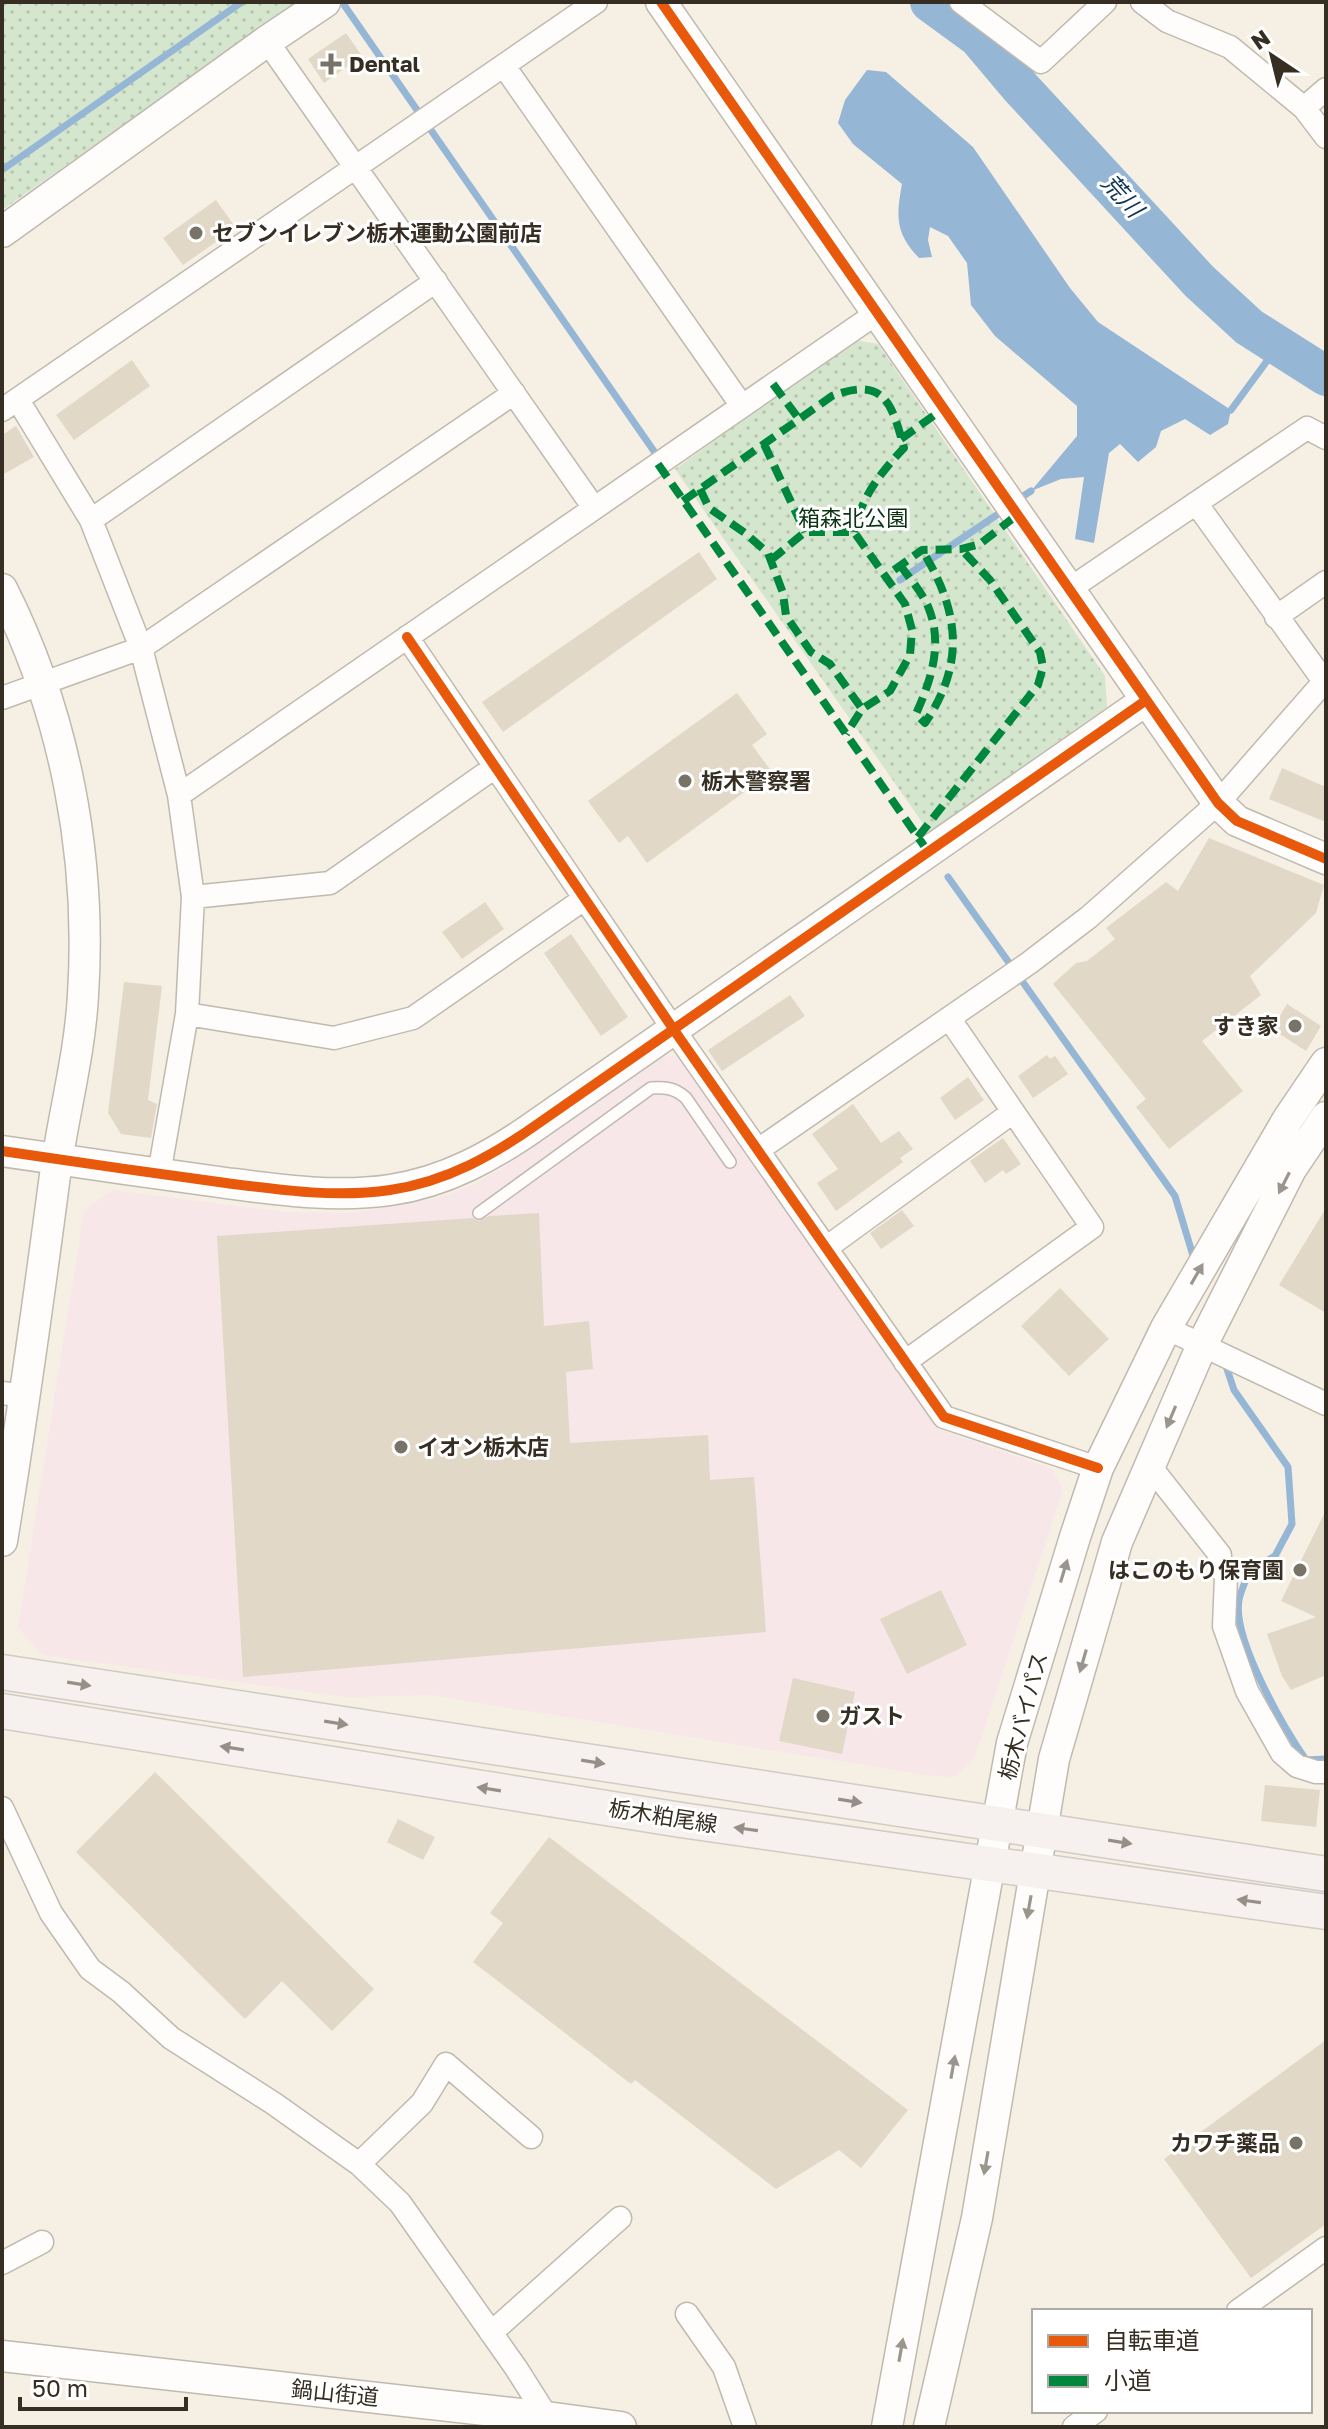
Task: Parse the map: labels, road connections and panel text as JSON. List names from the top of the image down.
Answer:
{
  "streets": {
    "main road": ["栃木粕尾線"],
    "street": ["栃木バイパス", "鍋山街道"]
  },
  "crossings": [
    ["栃木バイパス", "栃木粕尾線"]
  ],
  "water": ["荒川"],
  "parks": ["箱森北公園"],
  "places": {
    "health": ["Dental"],
    "other": [
      "セブンイレブン栃木運動公園前店",
      "栃木警察署",
      "すき家",
      "イオン栃木店",
      "はこのもり保育園",
      "ガスト",
      "カワチ薬品"
    ]
  },
  "legend": ["自転車道", "小道"],
  "scale_bar": "50 m",
  "north": "top left"
}
